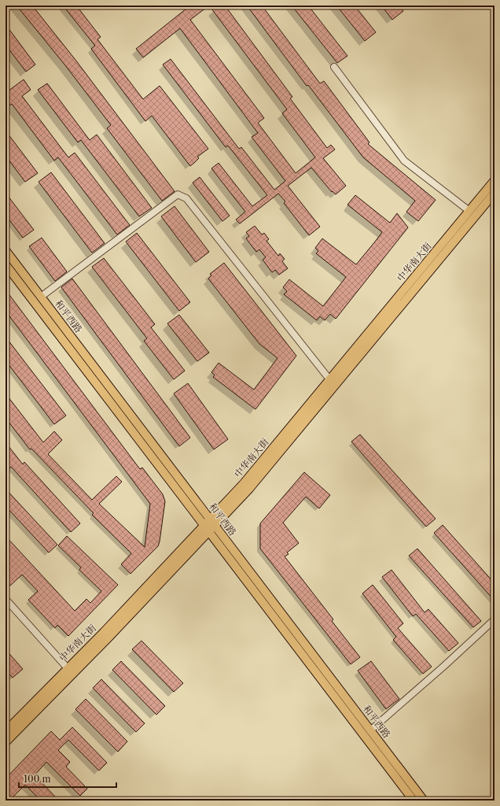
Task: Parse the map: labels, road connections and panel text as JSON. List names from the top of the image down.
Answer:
{
  "streets": {
    "main road": ["中华南大街", "和平西路"]
  },
  "crossings": [
    ["中华南大街", "和平西路"]
  ],
  "scale_bar": "100 m"
}
